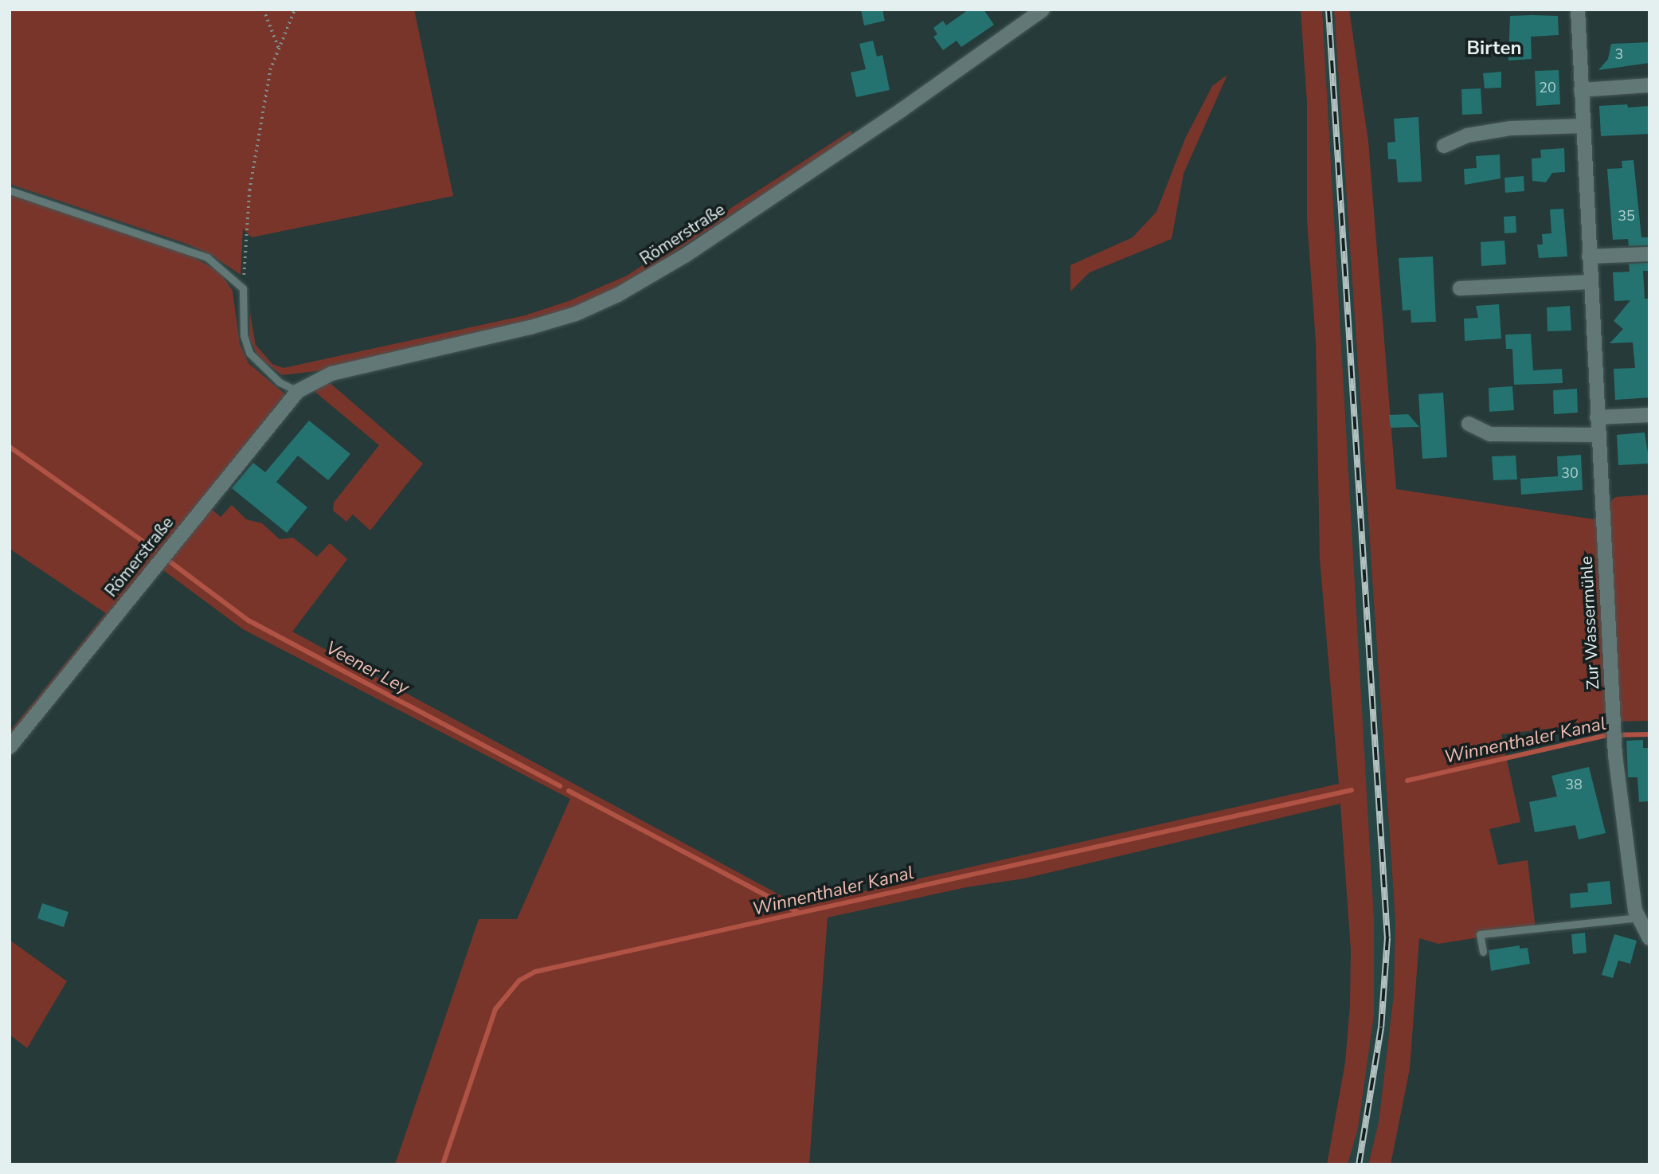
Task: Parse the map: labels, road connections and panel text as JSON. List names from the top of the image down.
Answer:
{
  "streets": {
    "street": ["Römerstraße", "Zur Wassermühle"]
  },
  "districts": ["Birten"],
  "water": ["Veener Ley", "Winnenthaler Kanal"],
  "house_numbers": [
    "3",
    "20",
    "35",
    "30",
    "38"
  ]
}
